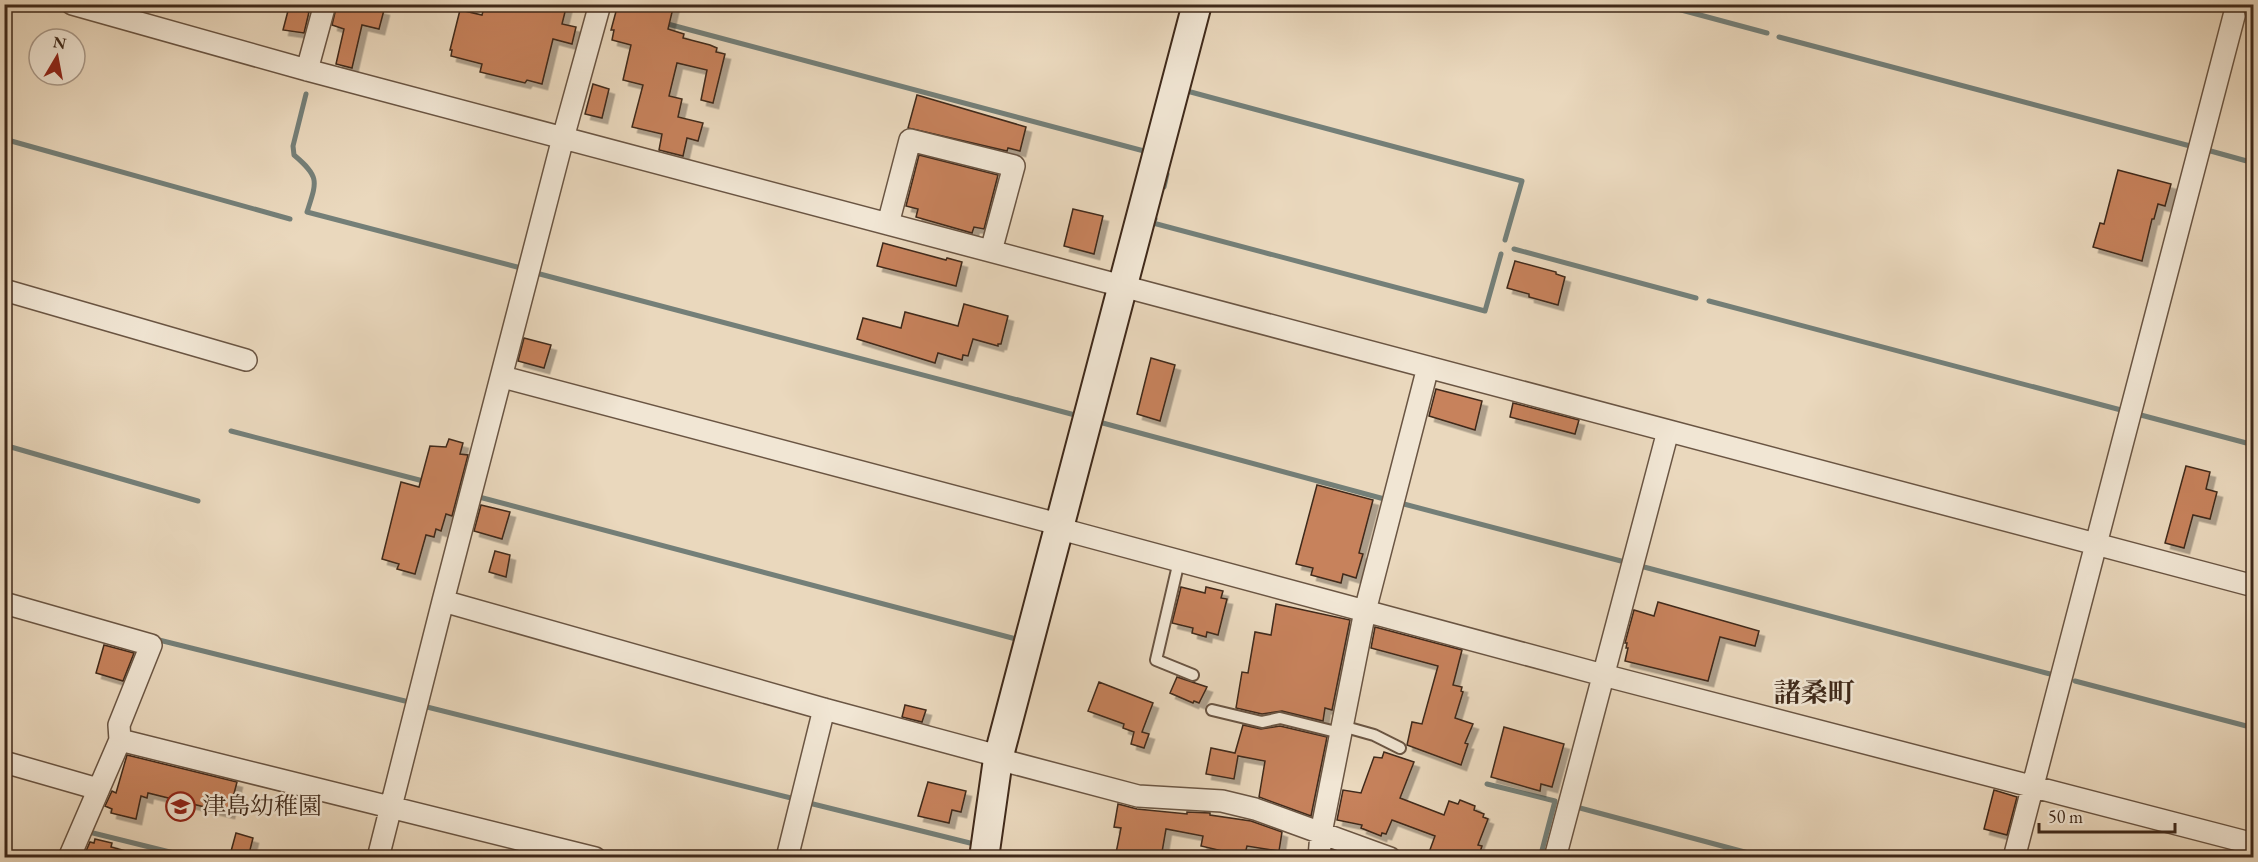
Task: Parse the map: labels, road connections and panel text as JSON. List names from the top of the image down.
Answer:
{
  "districts": ["諸桑町"],
  "places": {
    "school or university": ["津島幼稚園"]
  },
  "scale_bar": "50 m",
  "north": "top"
}
